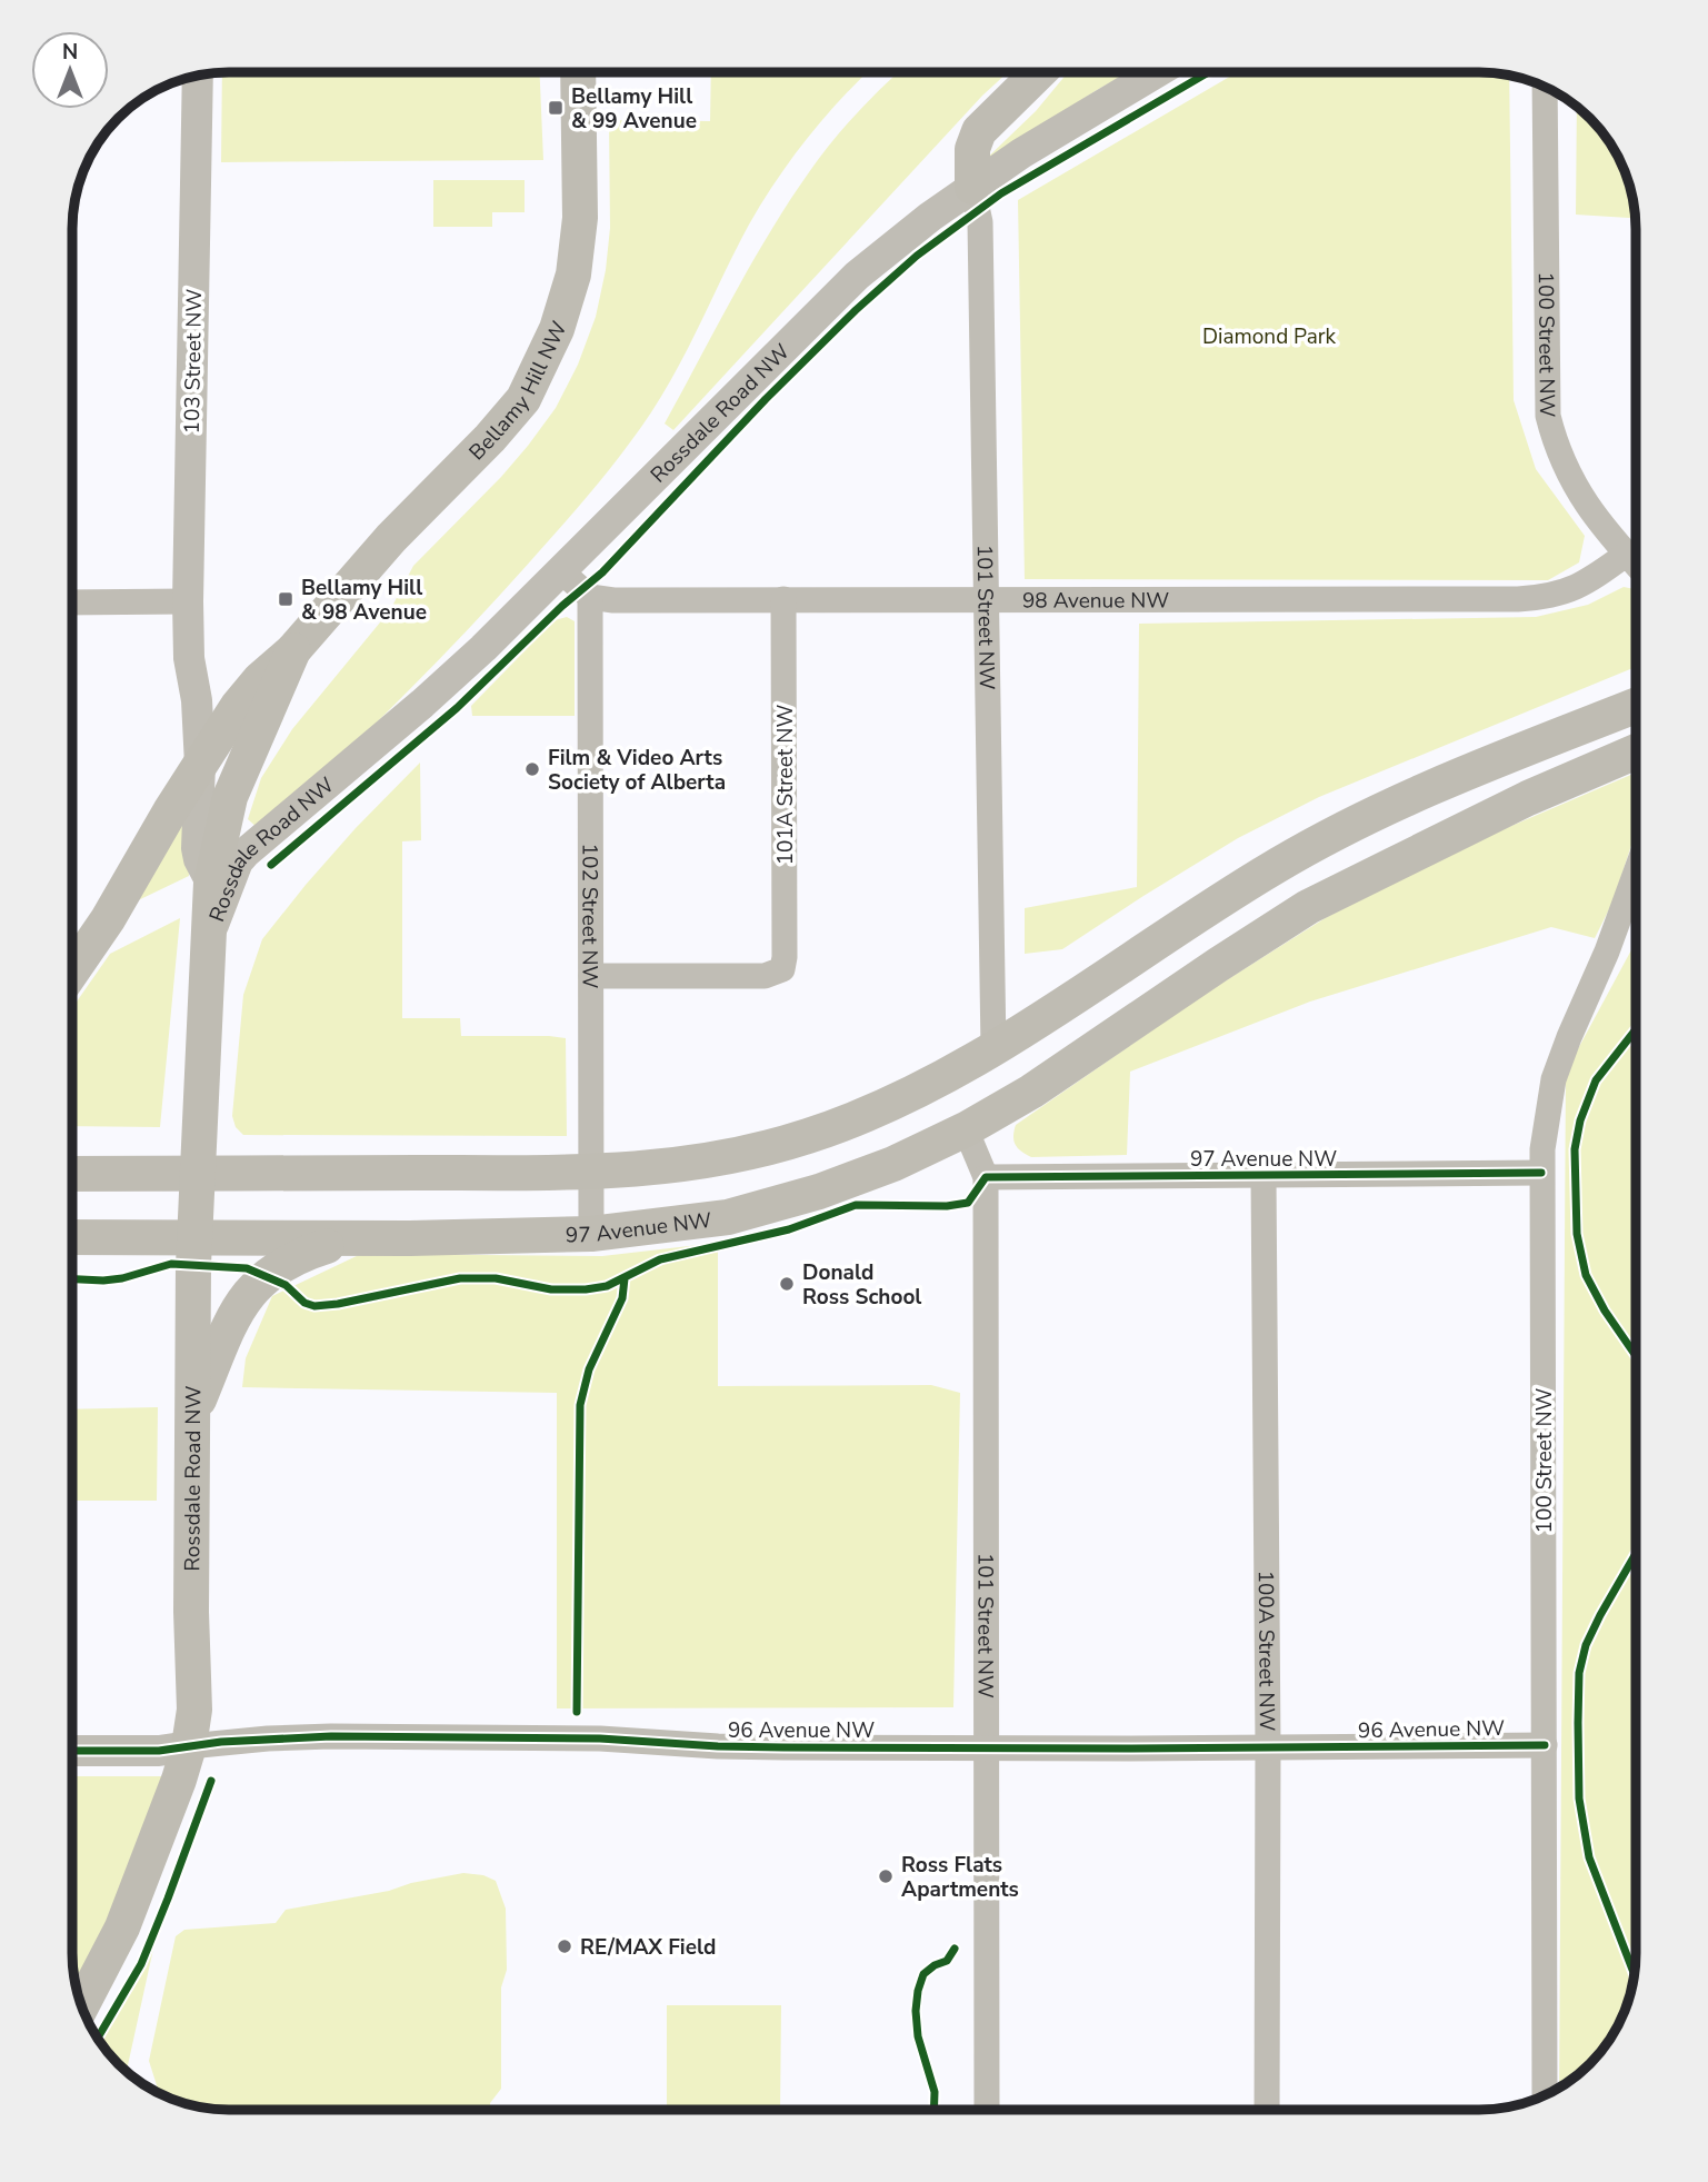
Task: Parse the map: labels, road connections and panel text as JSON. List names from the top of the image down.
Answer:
{
  "streets": {
    "main road": ["Bellamy Hill NW", "Rossdale Road NW", "97 Avenue NW"],
    "street": [
      "100 Street NW",
      "103 Street NW",
      "98 Avenue NW",
      "101 Street NW",
      "101A Street NW",
      "102 Street NW",
      "100A Street NW",
      "96 Avenue NW"
    ]
  },
  "crossings": [
    ["100 Street NW", "98 Avenue NW"],
    ["100 Street NW", "97 Avenue NW"],
    ["100 Street NW", "96 Avenue NW"],
    ["103 Street NW", "Bellamy Hill NW"],
    ["Bellamy Hill NW", "Rossdale Road NW"],
    ["Rossdale Road NW", "101 Street NW"],
    ["Rossdale Road NW", "97 Avenue NW"],
    ["Rossdale Road NW", "96 Avenue NW"],
    ["98 Avenue NW", "101 Street NW"],
    ["98 Avenue NW", "101A Street NW"],
    ["98 Avenue NW", "102 Street NW"],
    ["101 Street NW", "97 Avenue NW"],
    ["101 Street NW", "96 Avenue NW"],
    ["101A Street NW", "102 Street NW"],
    ["102 Street NW", "97 Avenue NW"],
    ["97 Avenue NW", "100A Street NW"],
    ["100A Street NW", "96 Avenue NW"]
  ],
  "parks": ["Diamond Park"],
  "places": {
    "transit": ["Bellamy Hill & 99 Avenue", "Bellamy Hill & 98 Avenue"],
    "other": [
      "Film & Video Arts Society of Alberta",
      "Donald Ross School",
      "Ross Flats Apartments",
      "RE/MAX Field"
    ]
  },
  "north": "top"
}
